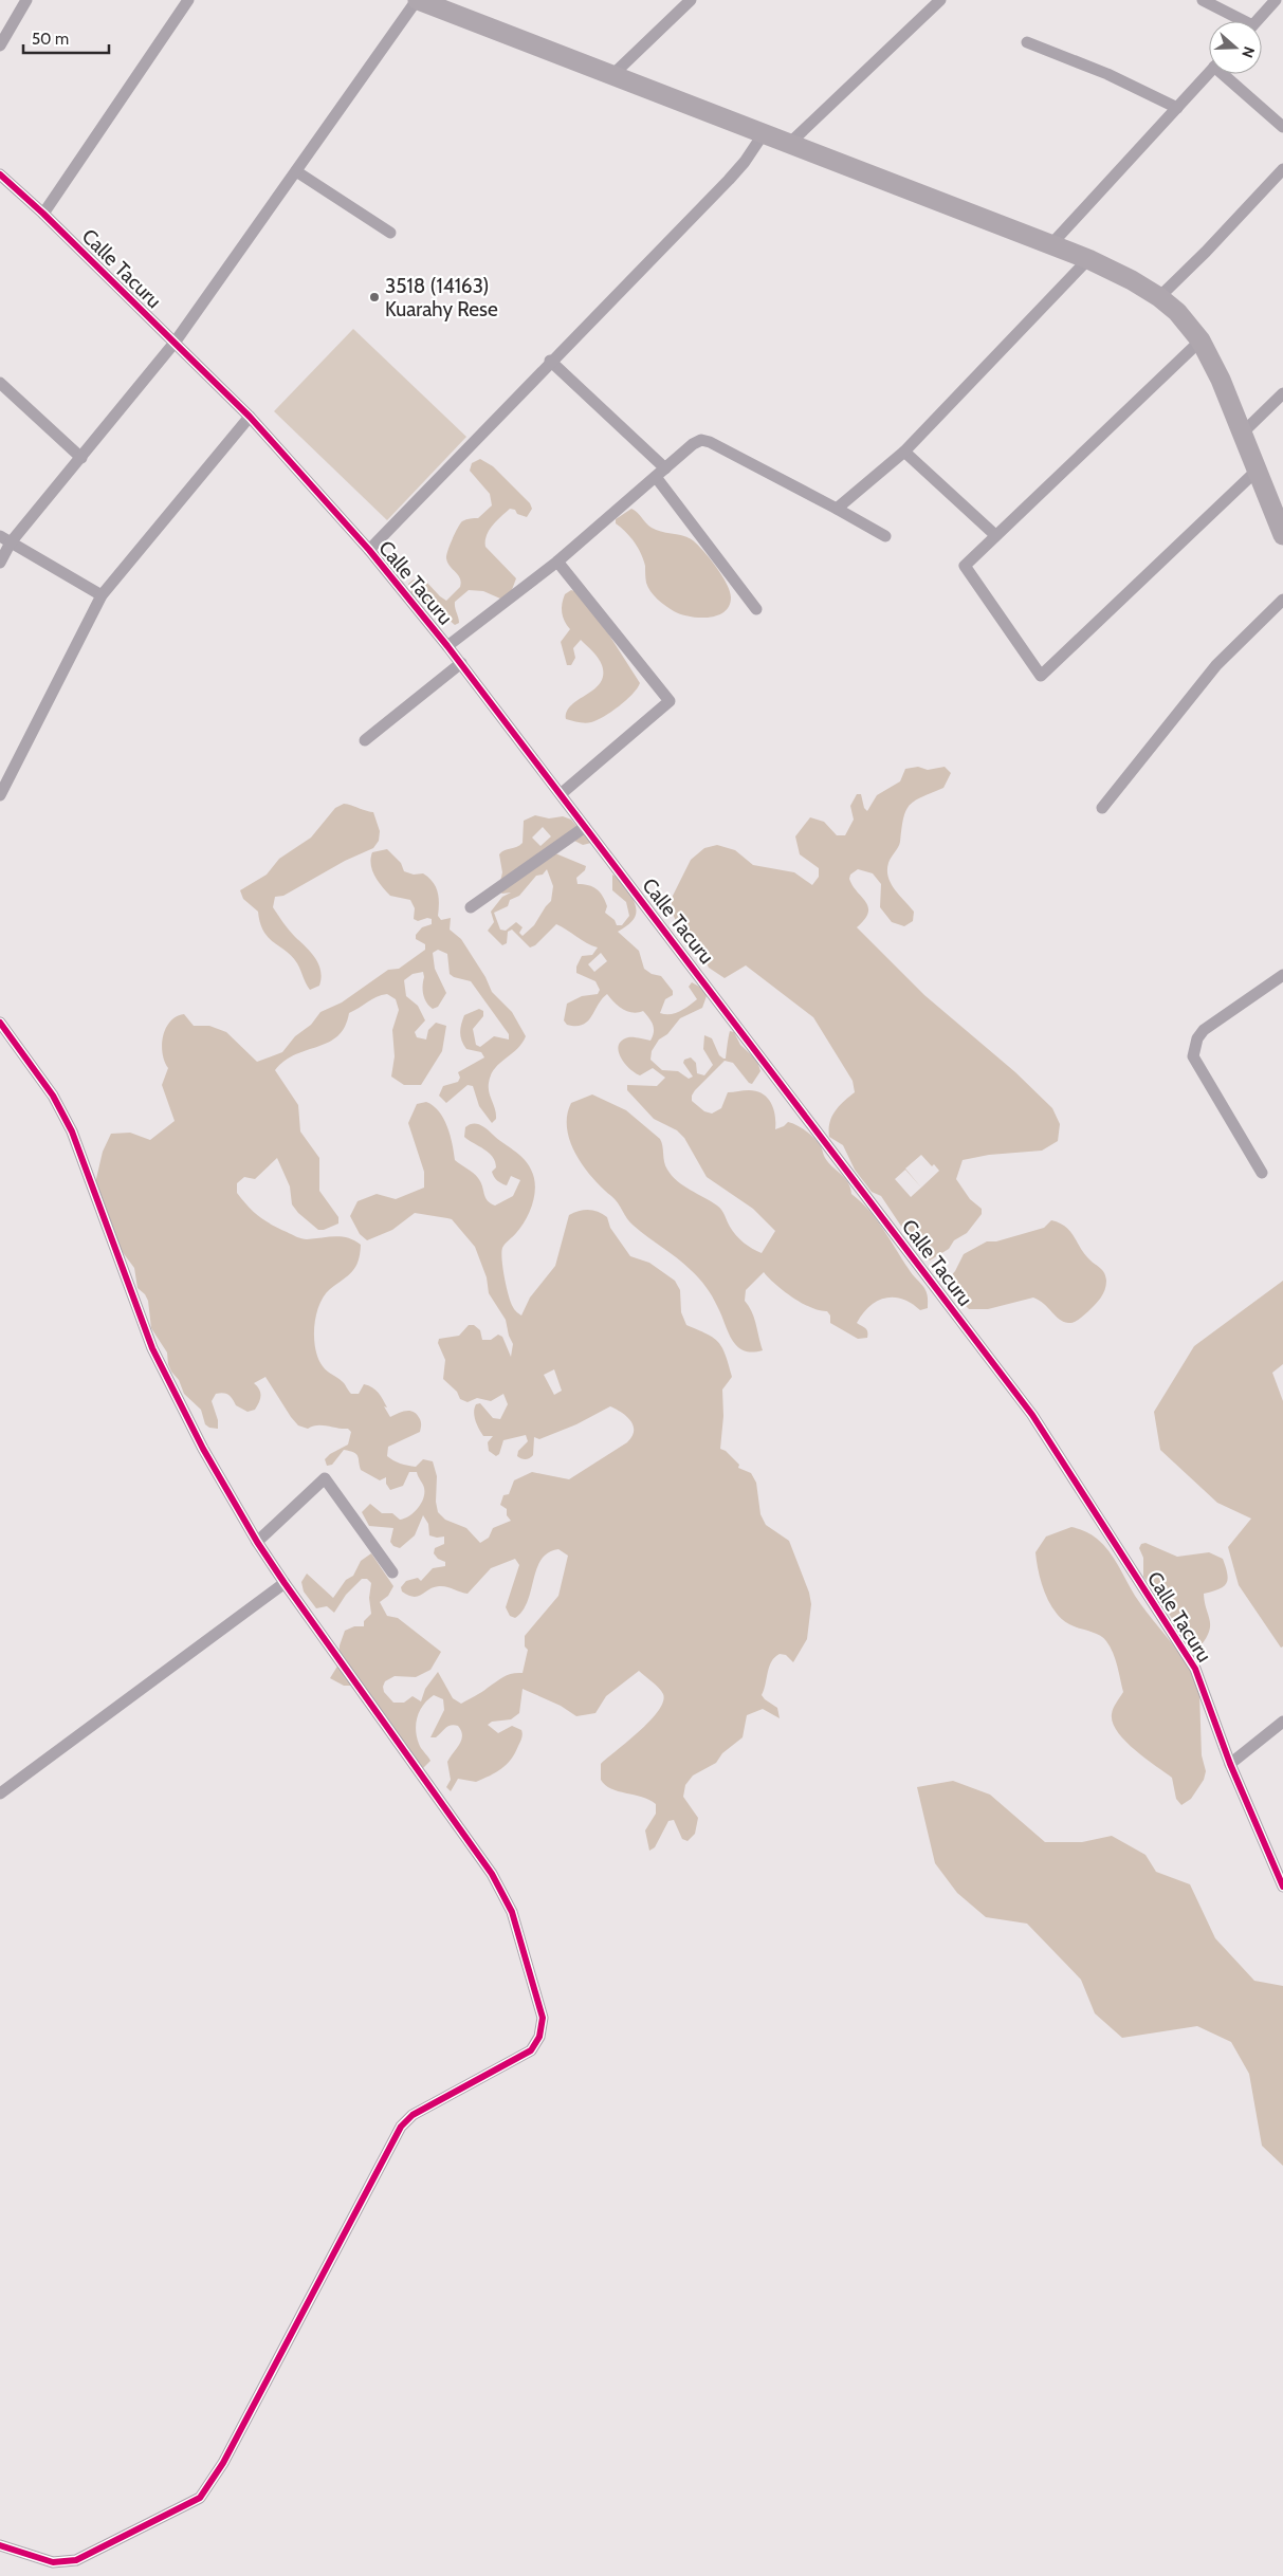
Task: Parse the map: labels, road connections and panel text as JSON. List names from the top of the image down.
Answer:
{
  "streets": {
    "street": ["Calle Tacuru"]
  },
  "places": ["3518 (14163) Kuarahy Rese"],
  "scale_bar": "50 m",
  "north": "right"
}
